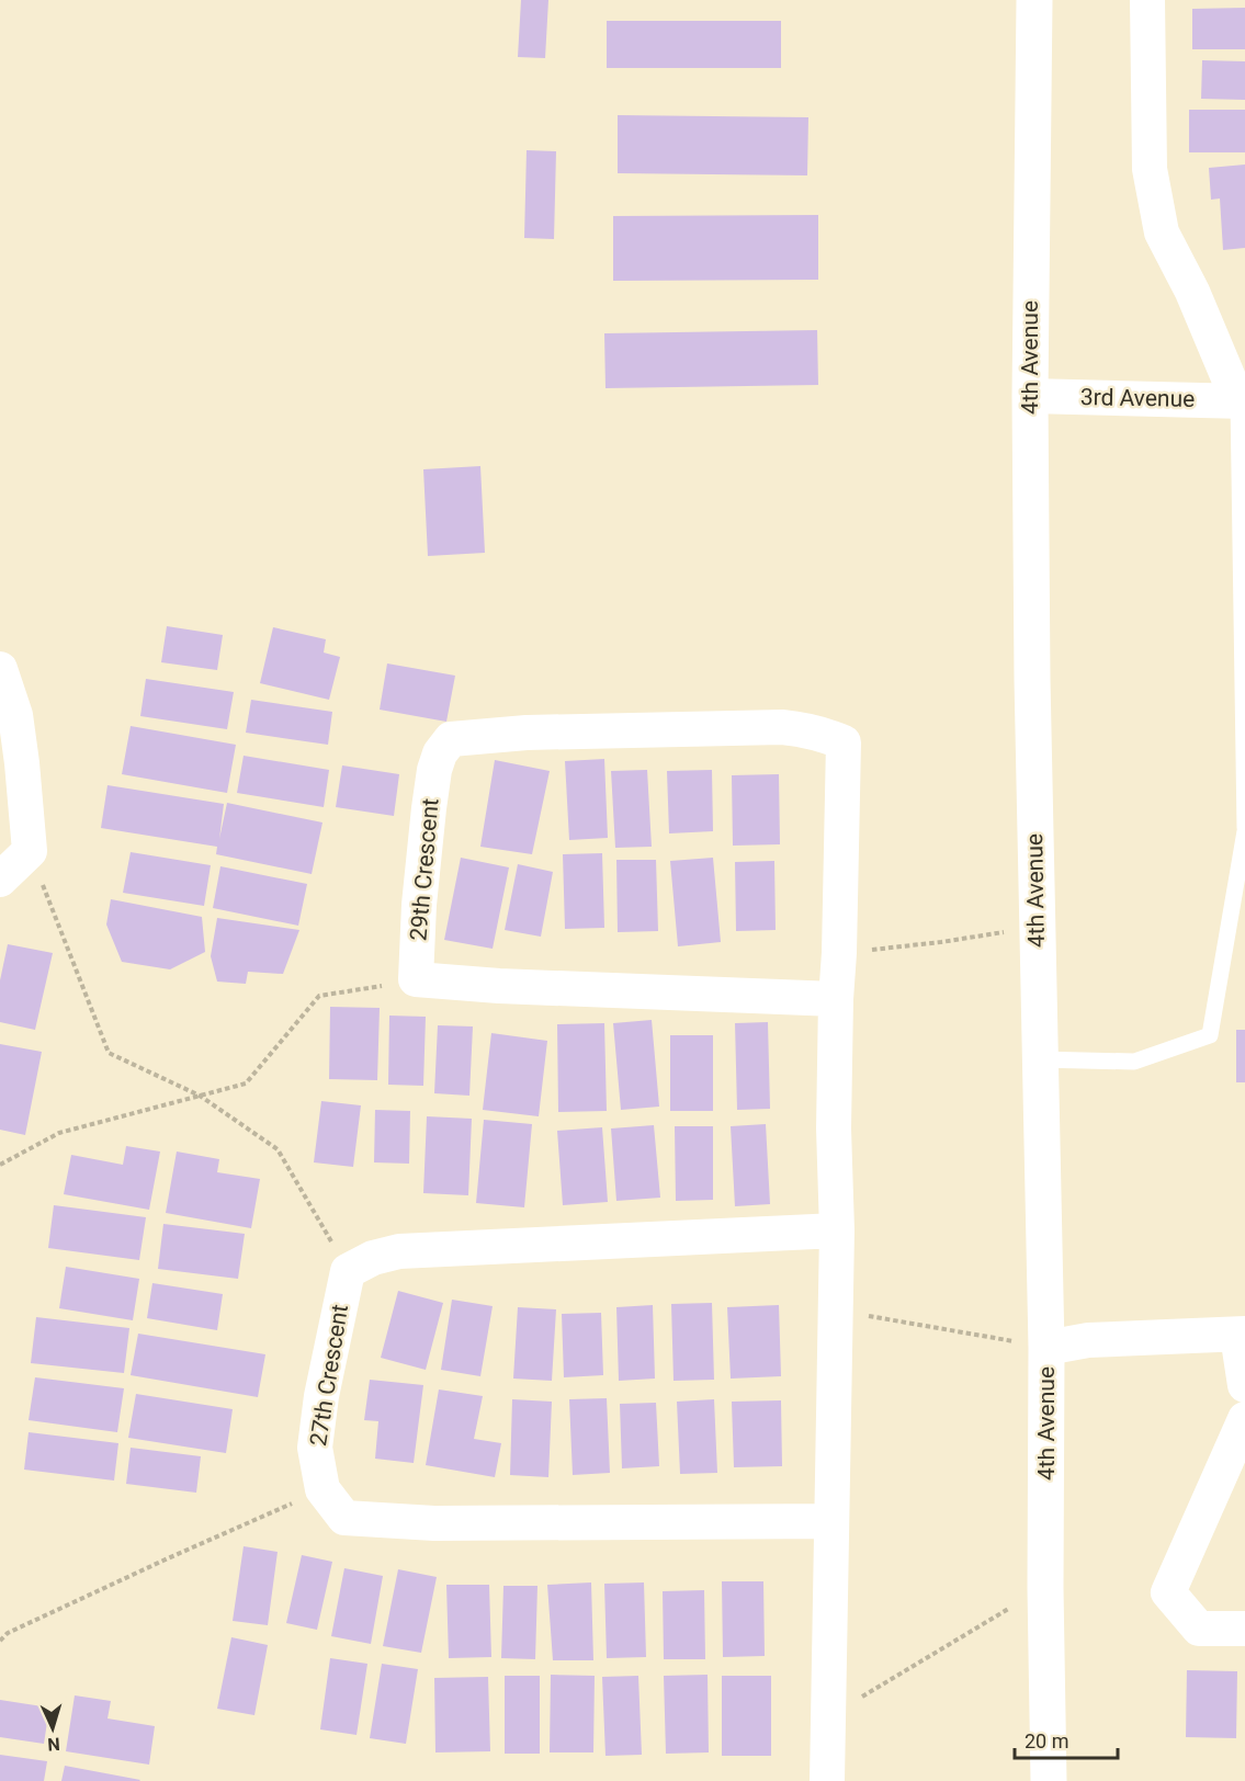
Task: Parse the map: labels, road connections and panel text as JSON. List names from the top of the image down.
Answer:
{
  "streets": {
    "street": [
      "4th Avenue",
      "3rd Avenue",
      "29th Crescent",
      "27th Crescent"
    ]
  },
  "crossings": [
    ["4th Avenue", "3rd Avenue"]
  ],
  "scale_bar": "20 m",
  "north": "bottom"
}
